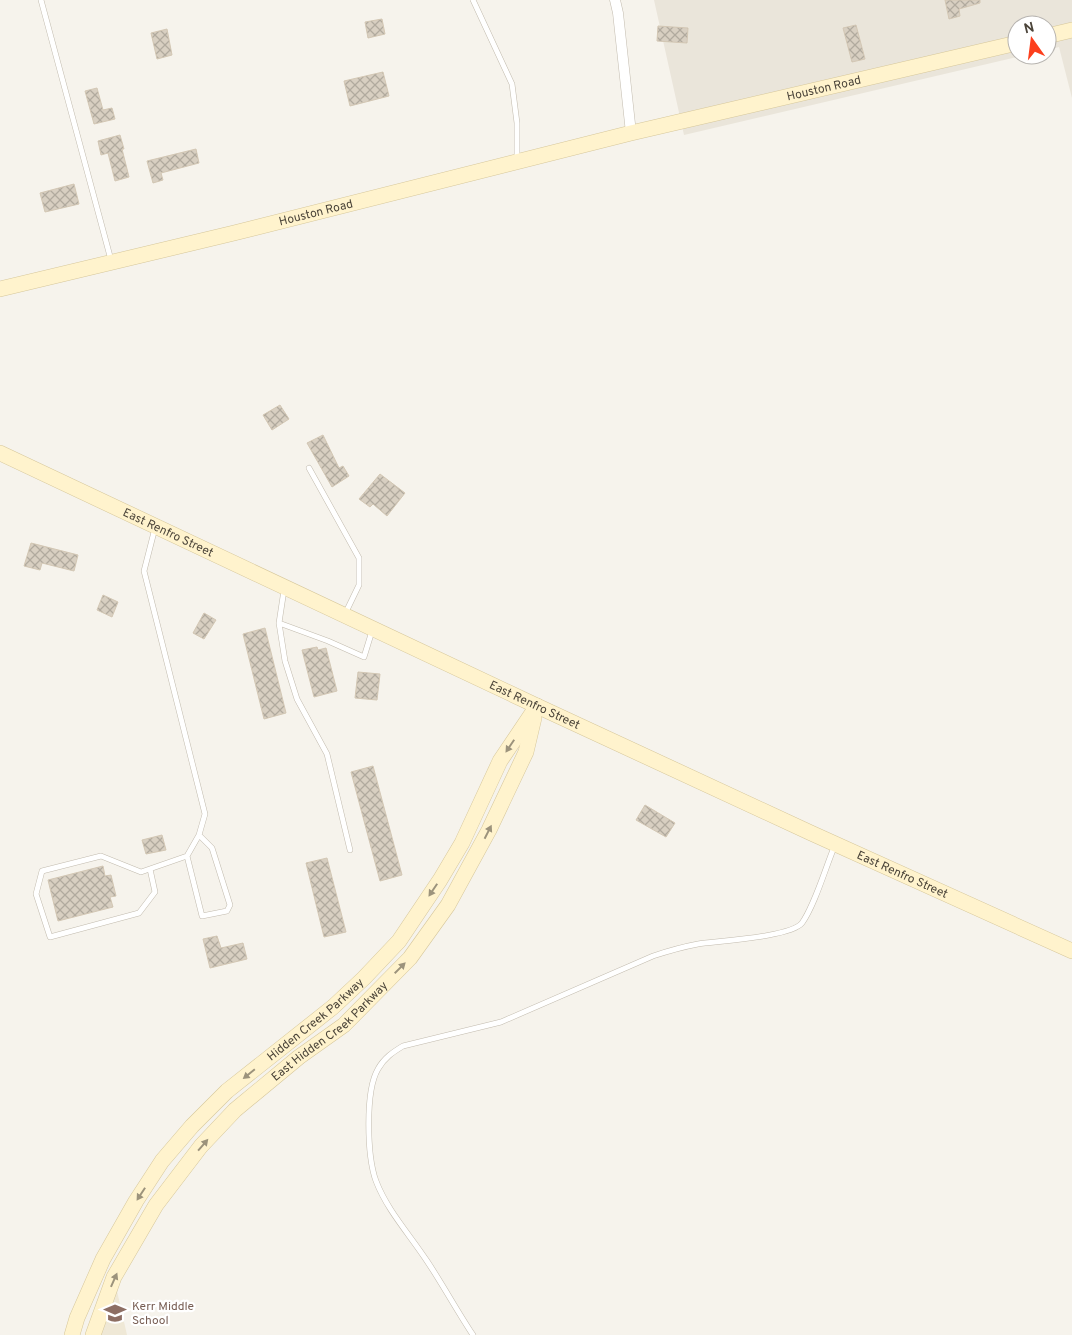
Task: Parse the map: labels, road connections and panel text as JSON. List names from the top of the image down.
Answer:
{
  "streets": {
    "main road": [
      "Houston Road",
      "East Renfro Street",
      "Hidden Creek Parkway",
      "East Hidden Creek Parkway"
    ]
  },
  "crossings": [
    ["East Renfro Street", "Hidden Creek Parkway"],
    ["East Renfro Street", "East Hidden Creek Parkway"],
    ["Hidden Creek Parkway", "East Hidden Creek Parkway"]
  ],
  "one_way": ["Hidden Creek Parkway", "East Hidden Creek Parkway"],
  "places": {
    "school or university": ["Kerr Middle School"]
  },
  "north": "top"
}
